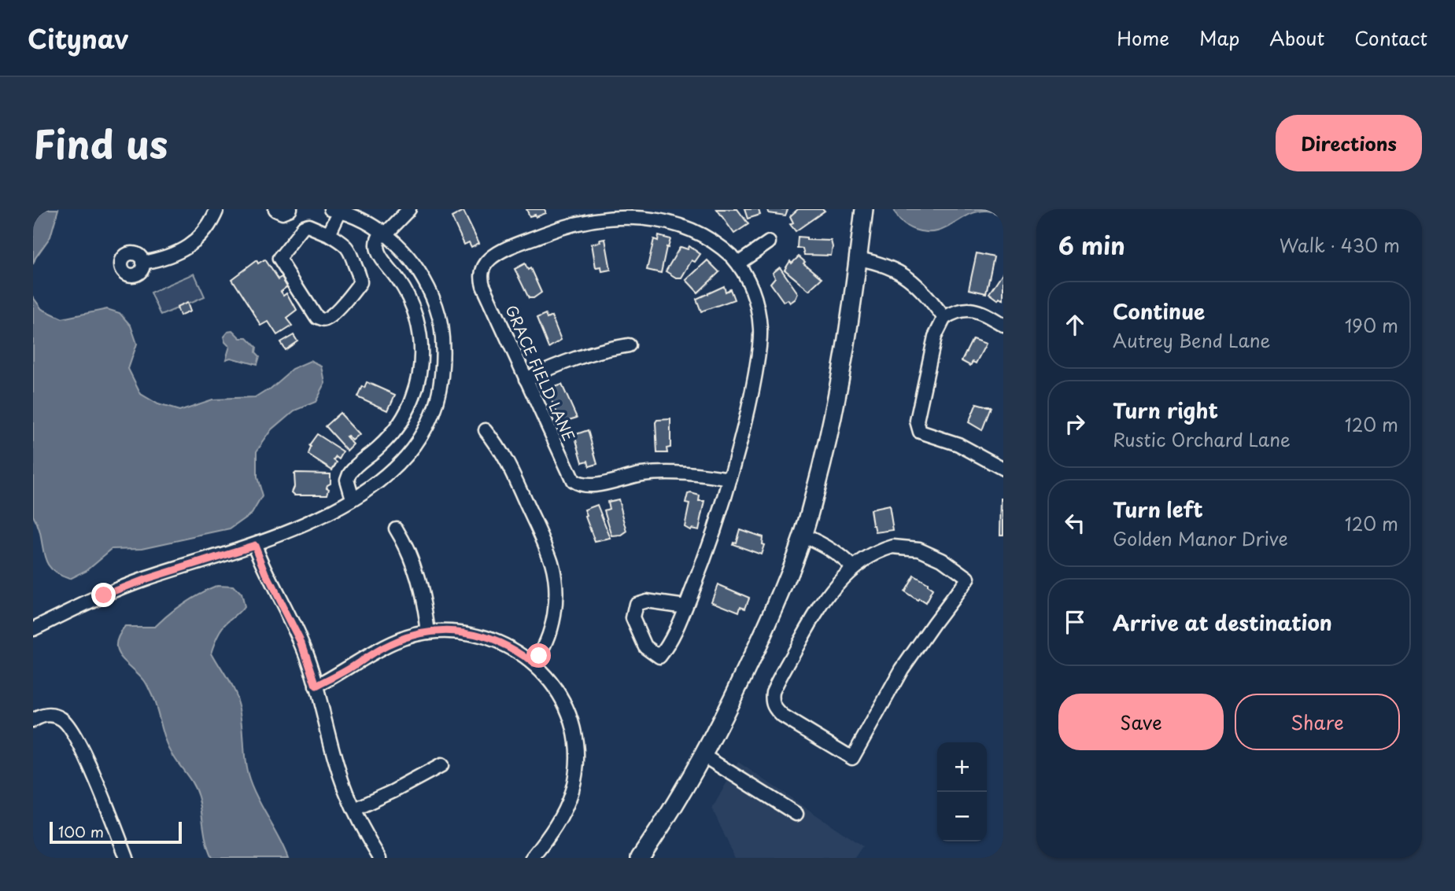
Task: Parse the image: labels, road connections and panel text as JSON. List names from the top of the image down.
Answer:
{
  "streets": {
    "street": ["GRACE FIELD LANE"]
  },
  "scale_bar": "100 m",
  "page": {
    "header": "Citynav",
    "nav": [
      "Home",
      "Map",
      "About",
      "Contact"
    ],
    "title": "Find us",
    "buttons": [
      "Directions",
      ["Save", "Share"]
    ],
    "heading": ["6 min", "Walk · 430 m"],
    "list": [
      ["Continue", "Autrey Bend Lane", "190 m"],
      ["Turn right", "Rustic Orchard Lane", "120 m"],
      ["Turn left", "Golden Manor Drive", "120 m"],
      "Arrive at destination"
    ],
    "map_buttons": ["+", "−"],
    "scale": "100 m"
  }
}
